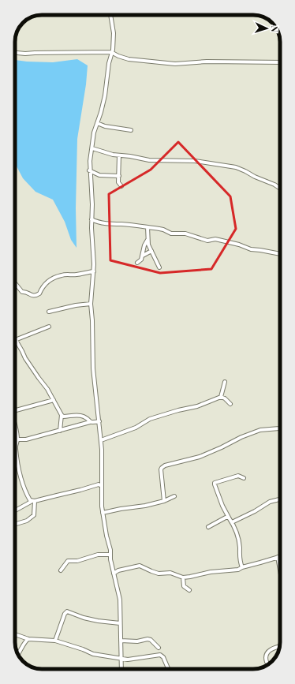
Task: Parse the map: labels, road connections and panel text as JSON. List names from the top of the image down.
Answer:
{
  "north": "right"
}
